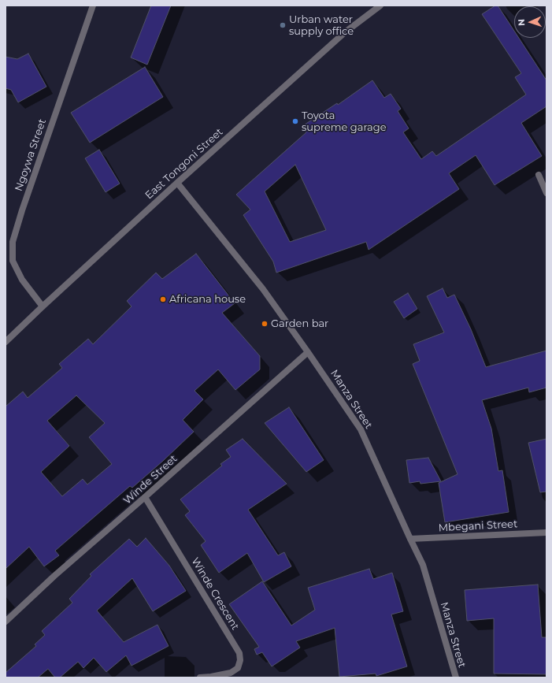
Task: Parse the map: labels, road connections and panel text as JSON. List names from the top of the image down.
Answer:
{
  "streets": {
    "street": [
      "Ngoywa Street",
      "East Tongoni Street",
      "Manza Street",
      "Winde Street",
      "Mbegani Street",
      "Winde Crescent"
    ]
  },
  "crossings": [
    ["Ngoywa Street", "East Tongoni Street"],
    ["East Tongoni Street", "Manza Street"],
    ["Manza Street", "Winde Street"],
    ["Manza Street", "Mbegani Street"],
    ["Winde Street", "Winde Crescent"]
  ],
  "places": [
    "Urban water supply office",
    "Toyota supreme garage",
    "Africana house",
    "Garden bar"
  ],
  "north": "left"
}
